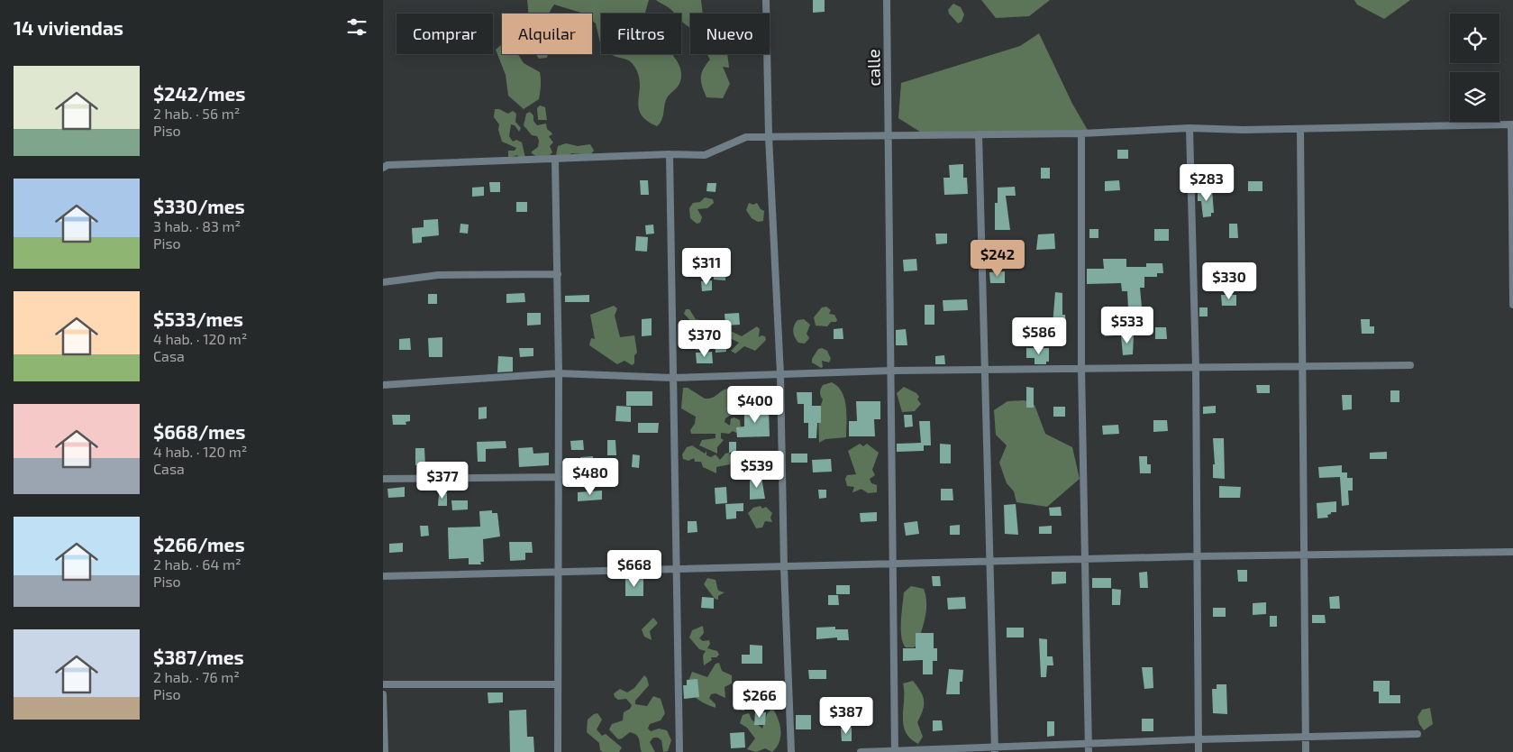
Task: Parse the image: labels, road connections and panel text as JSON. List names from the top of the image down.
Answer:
{
  "streets": {
    "street": ["calle"]
  },
  "page": {
    "heading": "14 viviendas",
    "chip": [
      "Comprar",
      "Alquilar",
      "Filtros",
      "Nuevo"
    ],
    "list": [
      {
        "name": "$242/mes",
        "note": "2 hab. · 56 m² · Piso"
      },
      {
        "name": "$330/mes",
        "note": "3 hab. · 83 m² · Piso"
      },
      {
        "name": "$533/mes",
        "note": "4 hab. · 120 m² · Casa"
      },
      {
        "name": "$668/mes",
        "note": "4 hab. · 120 m² · Casa"
      },
      {
        "name": "$266/mes",
        "note": "2 hab. · 64 m² · Piso"
      },
      {
        "name": "$387/mes",
        "note": "2 hab. · 76 m² · Piso"
      }
    ],
    "price": [
      "$283",
      "$242",
      "$311",
      "$330",
      "$533",
      "$586",
      "$370",
      "$400",
      "$539",
      "$480",
      "$377",
      "$668",
      "$266",
      "$387"
    ]
  }
}
